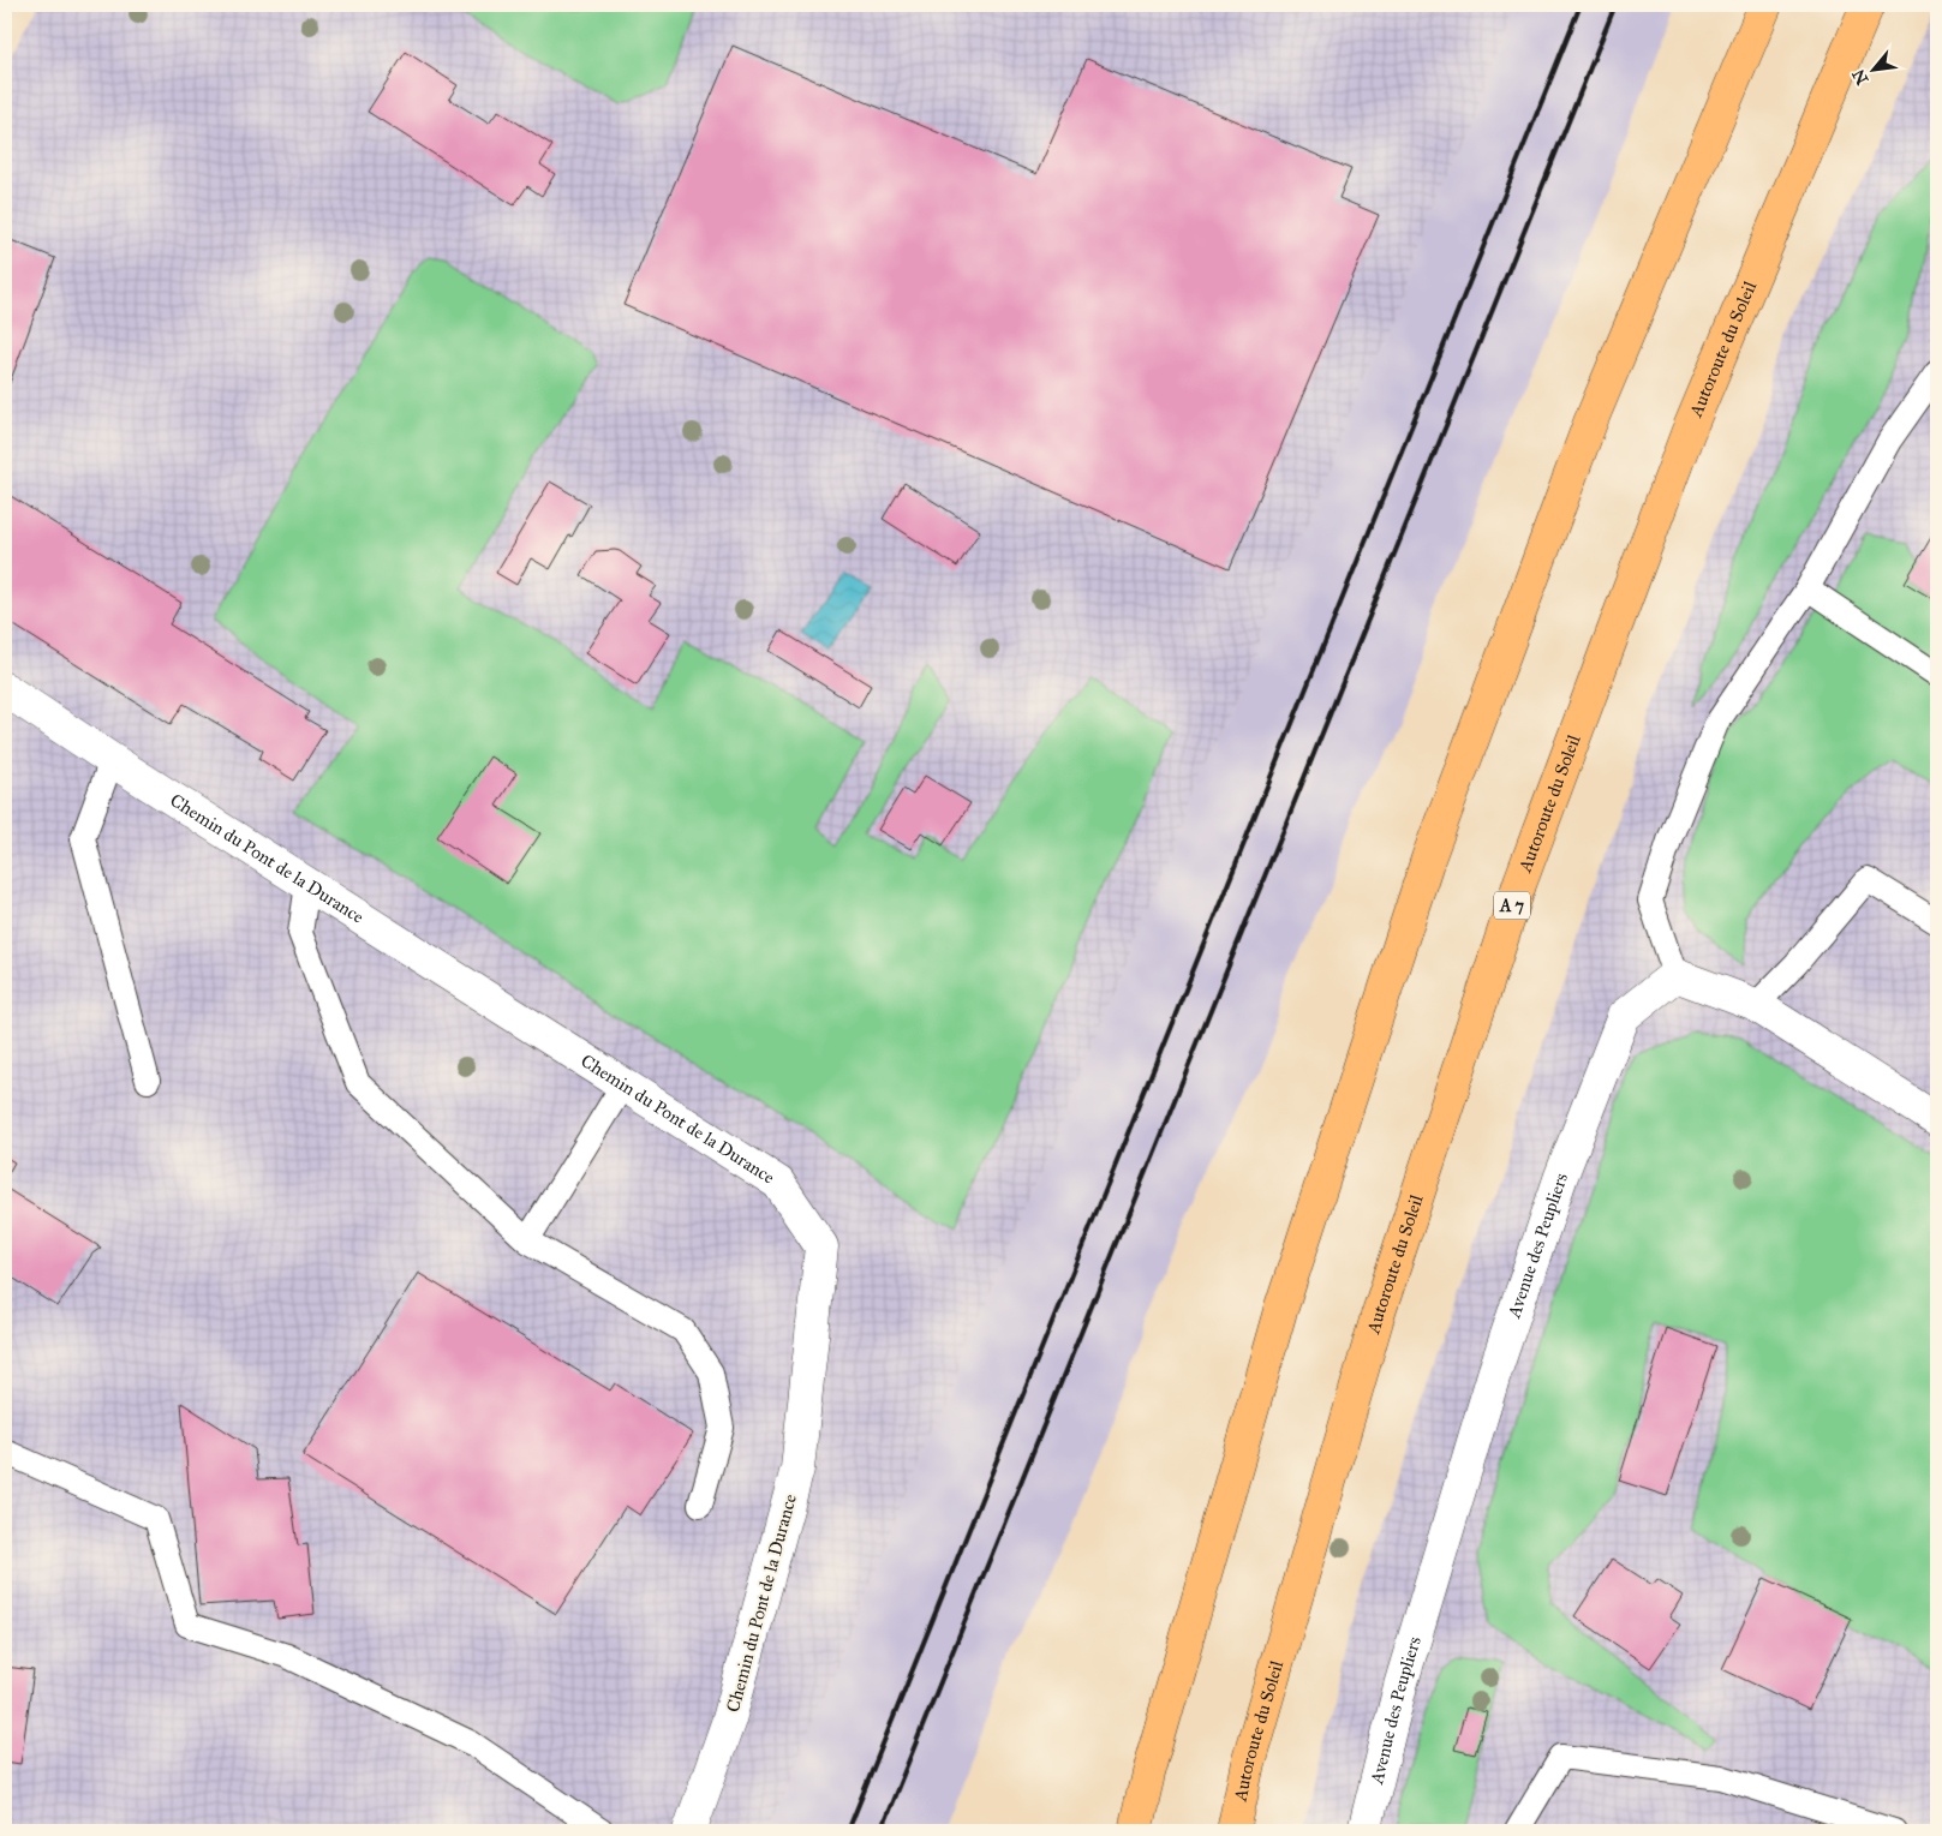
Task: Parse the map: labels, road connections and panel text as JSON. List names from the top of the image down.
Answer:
{
  "streets": {
    "highway": ["Autoroute du Soleil", "A 7"],
    "street": ["Chemin du Pont de la Durance", "Avenue des Peupliers"]
  },
  "north": "bottom left"
}
